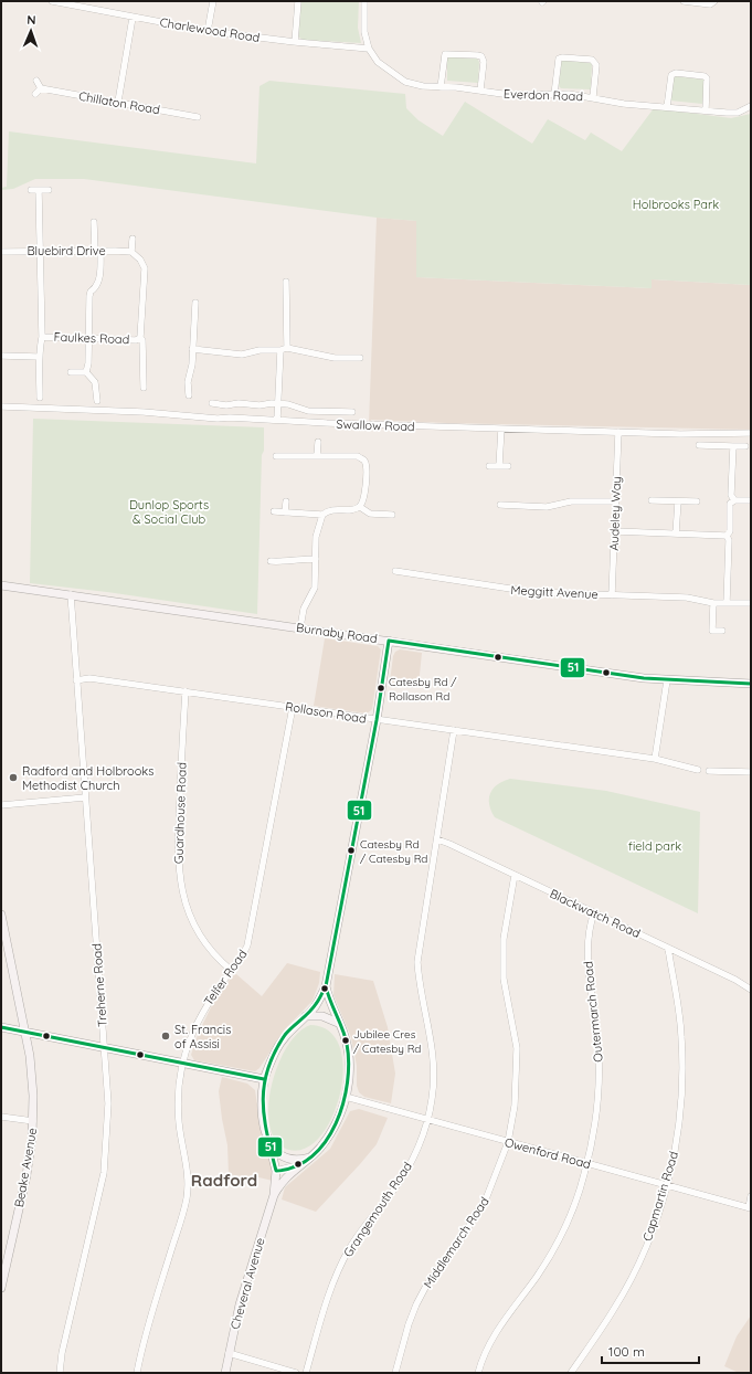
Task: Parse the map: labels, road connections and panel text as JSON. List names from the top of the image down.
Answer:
{
  "streets": {
    "street": [
      "Charlewood Road",
      "Everdon Road",
      "Chillaton Road",
      "Bluebird Drive",
      "Faulkes Road",
      "Swallow Road",
      "Audeley Way",
      "Meggitt Avenue",
      "Burnaby Road",
      "Rollason Road",
      "Guardhouse Road",
      "Blackwatch Road",
      "Telfer Road",
      "Treherne Road",
      "Outermarch Road",
      "Owenford Road",
      "Beake Avenue",
      "Capmartin Road",
      "Grangemouth Road",
      "Middlemarch Road",
      "Cheveral Avenue"
    ]
  },
  "crossings": [
    ["Charlewood Road", "Everdon Road"],
    ["Swallow Road", "Audeley Way"],
    ["Audeley Way", "Meggitt Avenue"],
    ["Burnaby Road", "Treherne Road"],
    ["Rollason Road", "Guardhouse Road"],
    ["Rollason Road", "Telfer Road"],
    ["Rollason Road", "Treherne Road"],
    ["Rollason Road", "Grangemouth Road"],
    ["Guardhouse Road", "Telfer Road"],
    ["Blackwatch Road", "Outermarch Road"],
    ["Blackwatch Road", "Capmartin Road"],
    ["Blackwatch Road", "Grangemouth Road"],
    ["Blackwatch Road", "Middlemarch Road"],
    ["Outermarch Road", "Owenford Road"],
    ["Owenford Road", "Capmartin Road"],
    ["Owenford Road", "Grangemouth Road"],
    ["Owenford Road", "Middlemarch Road"],
    ["Owenford Road", "Cheveral Avenue"]
  ],
  "districts": ["Radford"],
  "parks": ["Holbrooks Park", "Dunlop Sports & Social Club", "field park"],
  "places": [
    "Catesby Rd / Rollason Rd",
    "Radford and Holbrooks Methodist Church",
    "Catesby Rd / Catesby Rd",
    "St. Francis of Assisi",
    "Jubilee Cres / Catesby Rd"
  ],
  "lines": ["transit line 51"],
  "scale_bar": "100 m",
  "north": "top"
}
